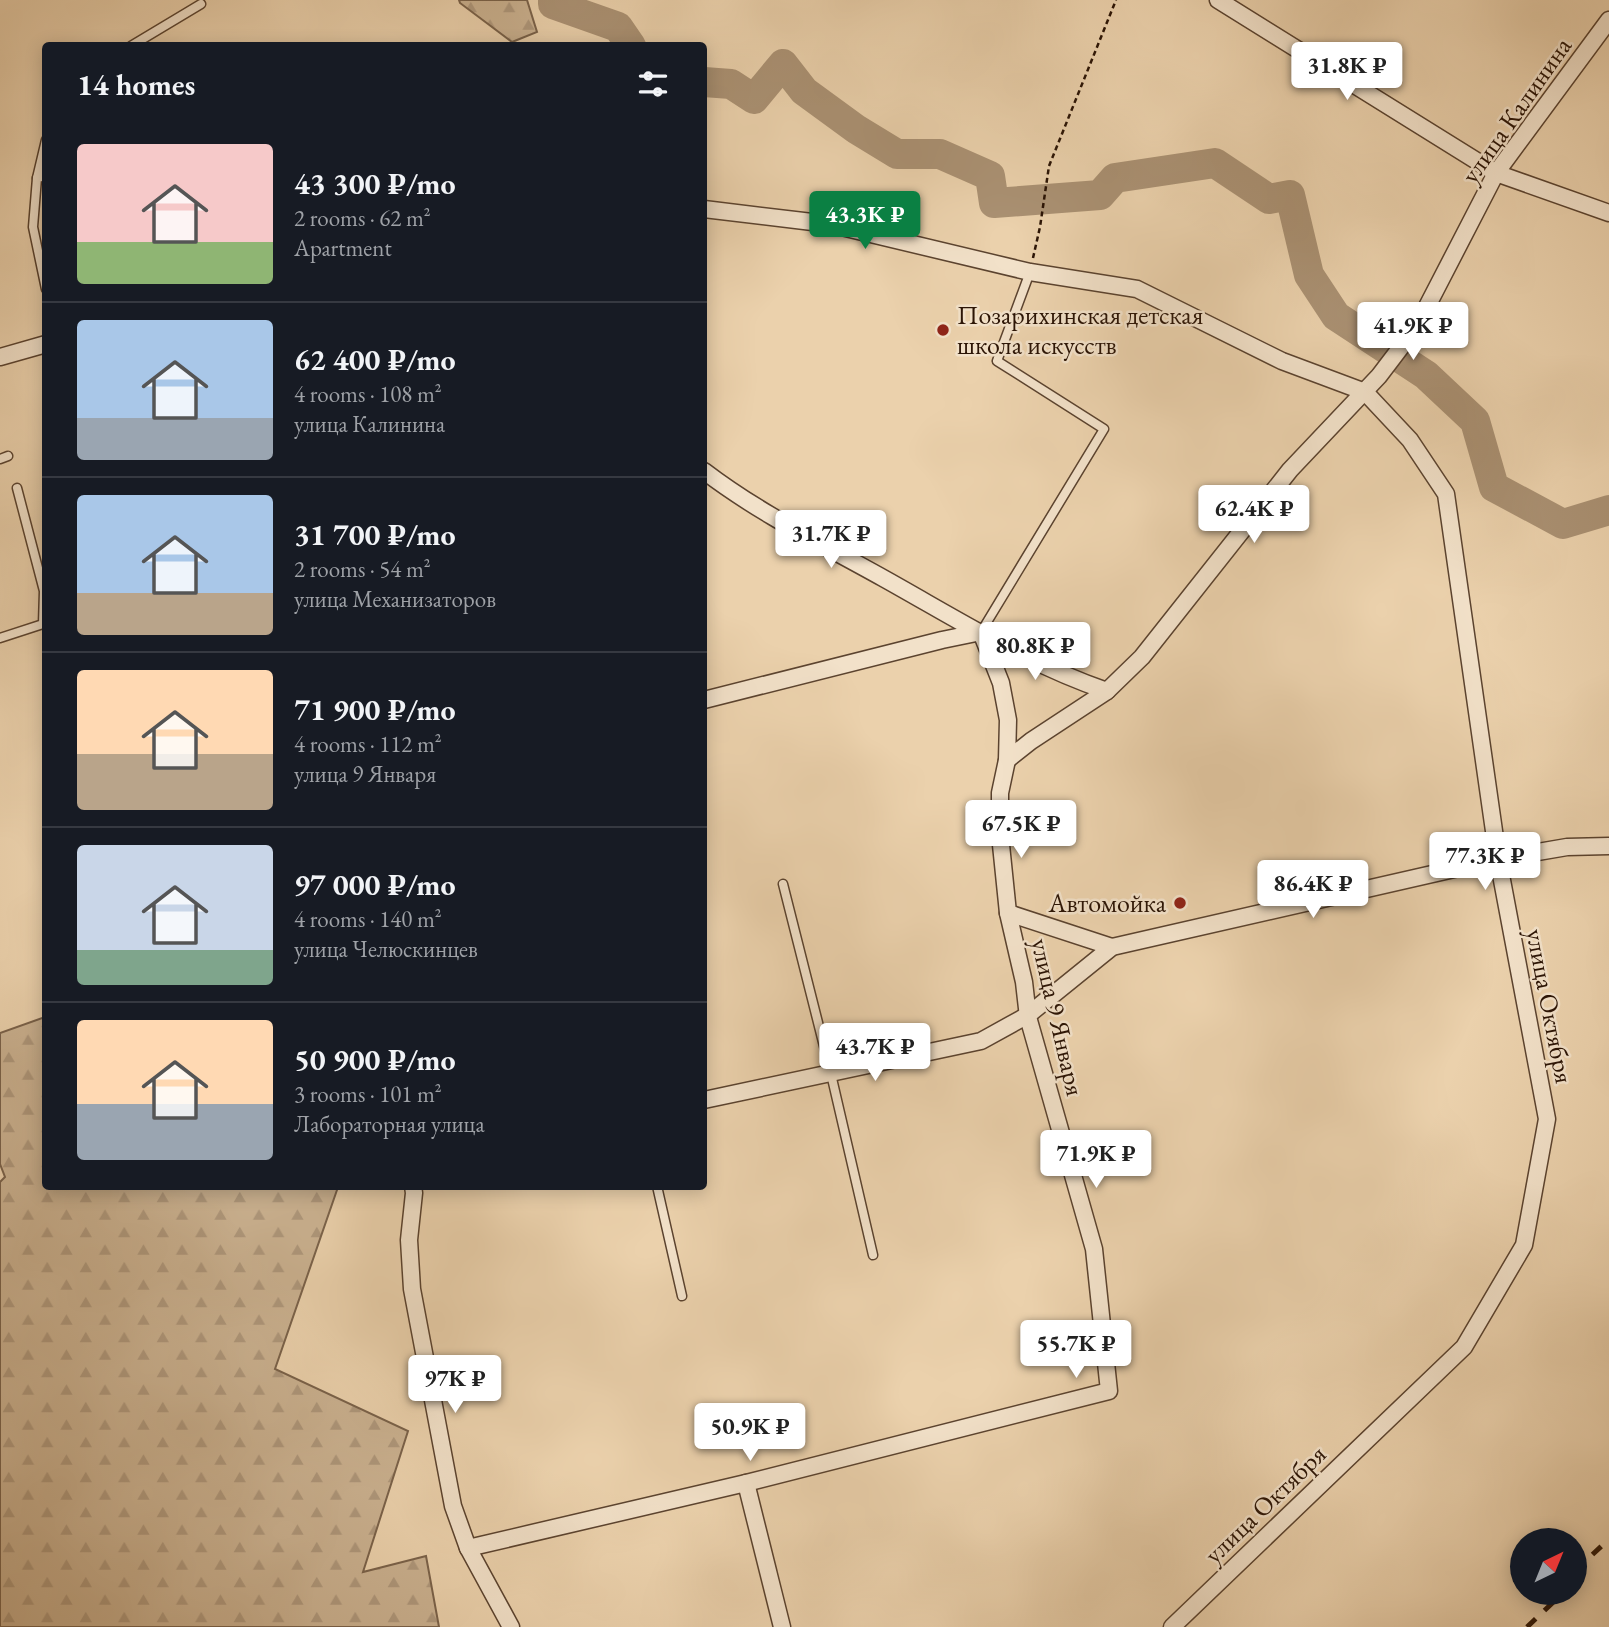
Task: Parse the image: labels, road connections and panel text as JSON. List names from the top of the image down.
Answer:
{
  "streets": {
    "street": ["улица Калинина", "улица Октября", "улица 9 Января"]
  },
  "crossings": [
    ["улица Калинина", "улица Октября"],
    ["улица Калинина", "улица 9 Января"]
  ],
  "places": ["Позарихинская детская школа искусств", "Автомойка"],
  "north": "top right",
  "page": {
    "price": [
      "31.8K ₽",
      "43.3K ₽",
      "41.9K ₽",
      "62.4K ₽",
      "31.7K ₽",
      "80.8K ₽",
      "67.5K ₽",
      "77.3K ₽",
      "86.4K ₽",
      "43.7K ₽",
      "71.9K ₽",
      "55.7K ₽",
      "97K ₽",
      "50.9K ₽"
    ],
    "heading": "14 homes",
    "list": [
      {
        "name": "43 300 ₽/mo",
        "note": "2 rooms · 62 m² · Apartment"
      },
      {
        "name": "62 400 ₽/mo",
        "note": "4 rooms · 108 m² · улица Калинина"
      },
      {
        "name": "31 700 ₽/mo",
        "note": "2 rooms · 54 m² · улица Механизаторов"
      },
      {
        "name": "71 900 ₽/mo",
        "note": "4 rooms · 112 m² · улица 9 Января"
      },
      {
        "name": "97 000 ₽/mo",
        "note": "4 rooms · 140 m² · улица Челюскинцев"
      },
      {
        "name": "50 900 ₽/mo",
        "note": "3 rooms · 101 m² · Лабораторная улица"
      }
    ]
  }
}
